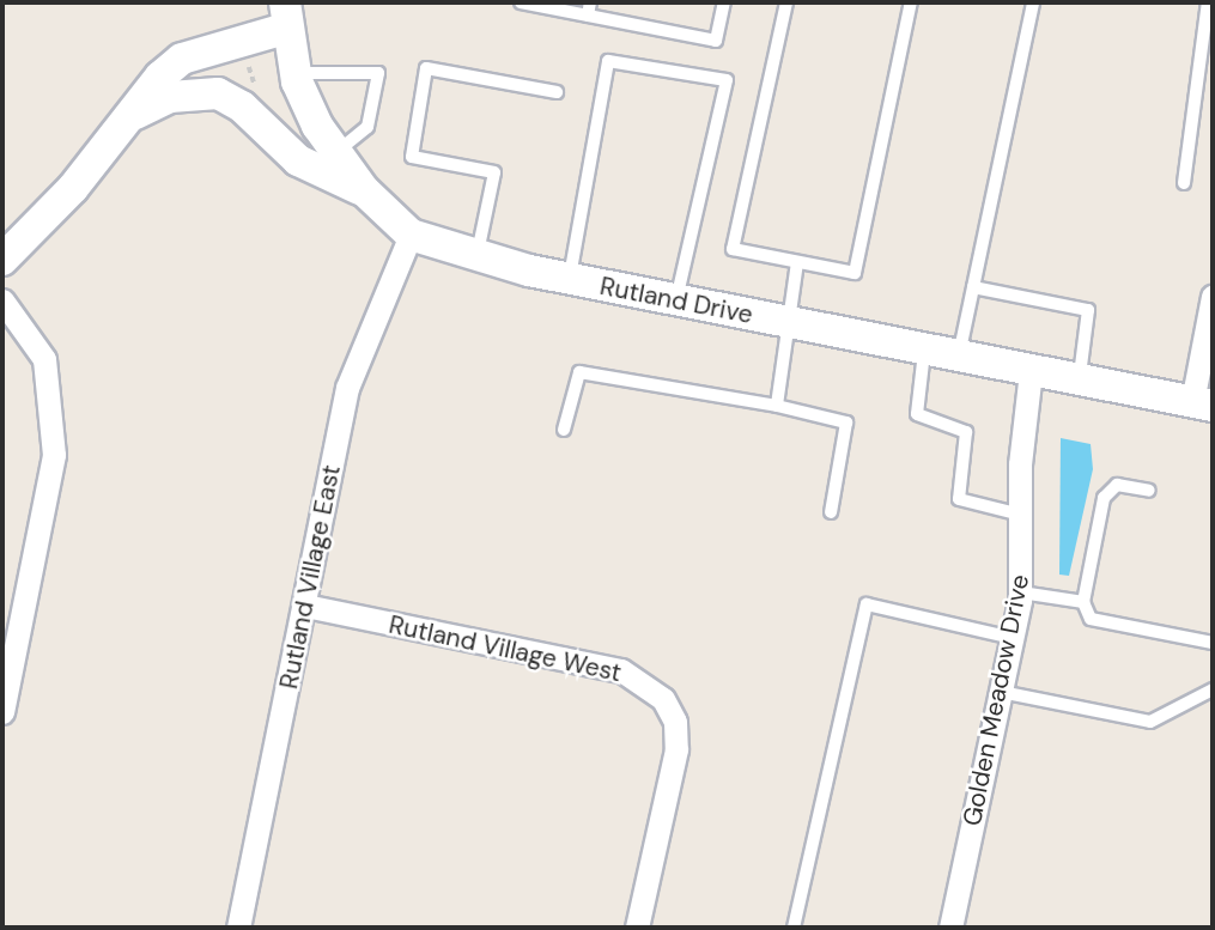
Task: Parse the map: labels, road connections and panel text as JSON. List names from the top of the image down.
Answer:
{
  "streets": {
    "street": [
      "Rutland Drive",
      "Rutland Village East",
      "Rutland Village West",
      "Golden Meadow Drive"
    ]
  },
  "crossings": [
    ["Rutland Drive", "Rutland Village East"],
    ["Rutland Drive", "Golden Meadow Drive"],
    ["Rutland Village East", "Rutland Village West"]
  ]
}
